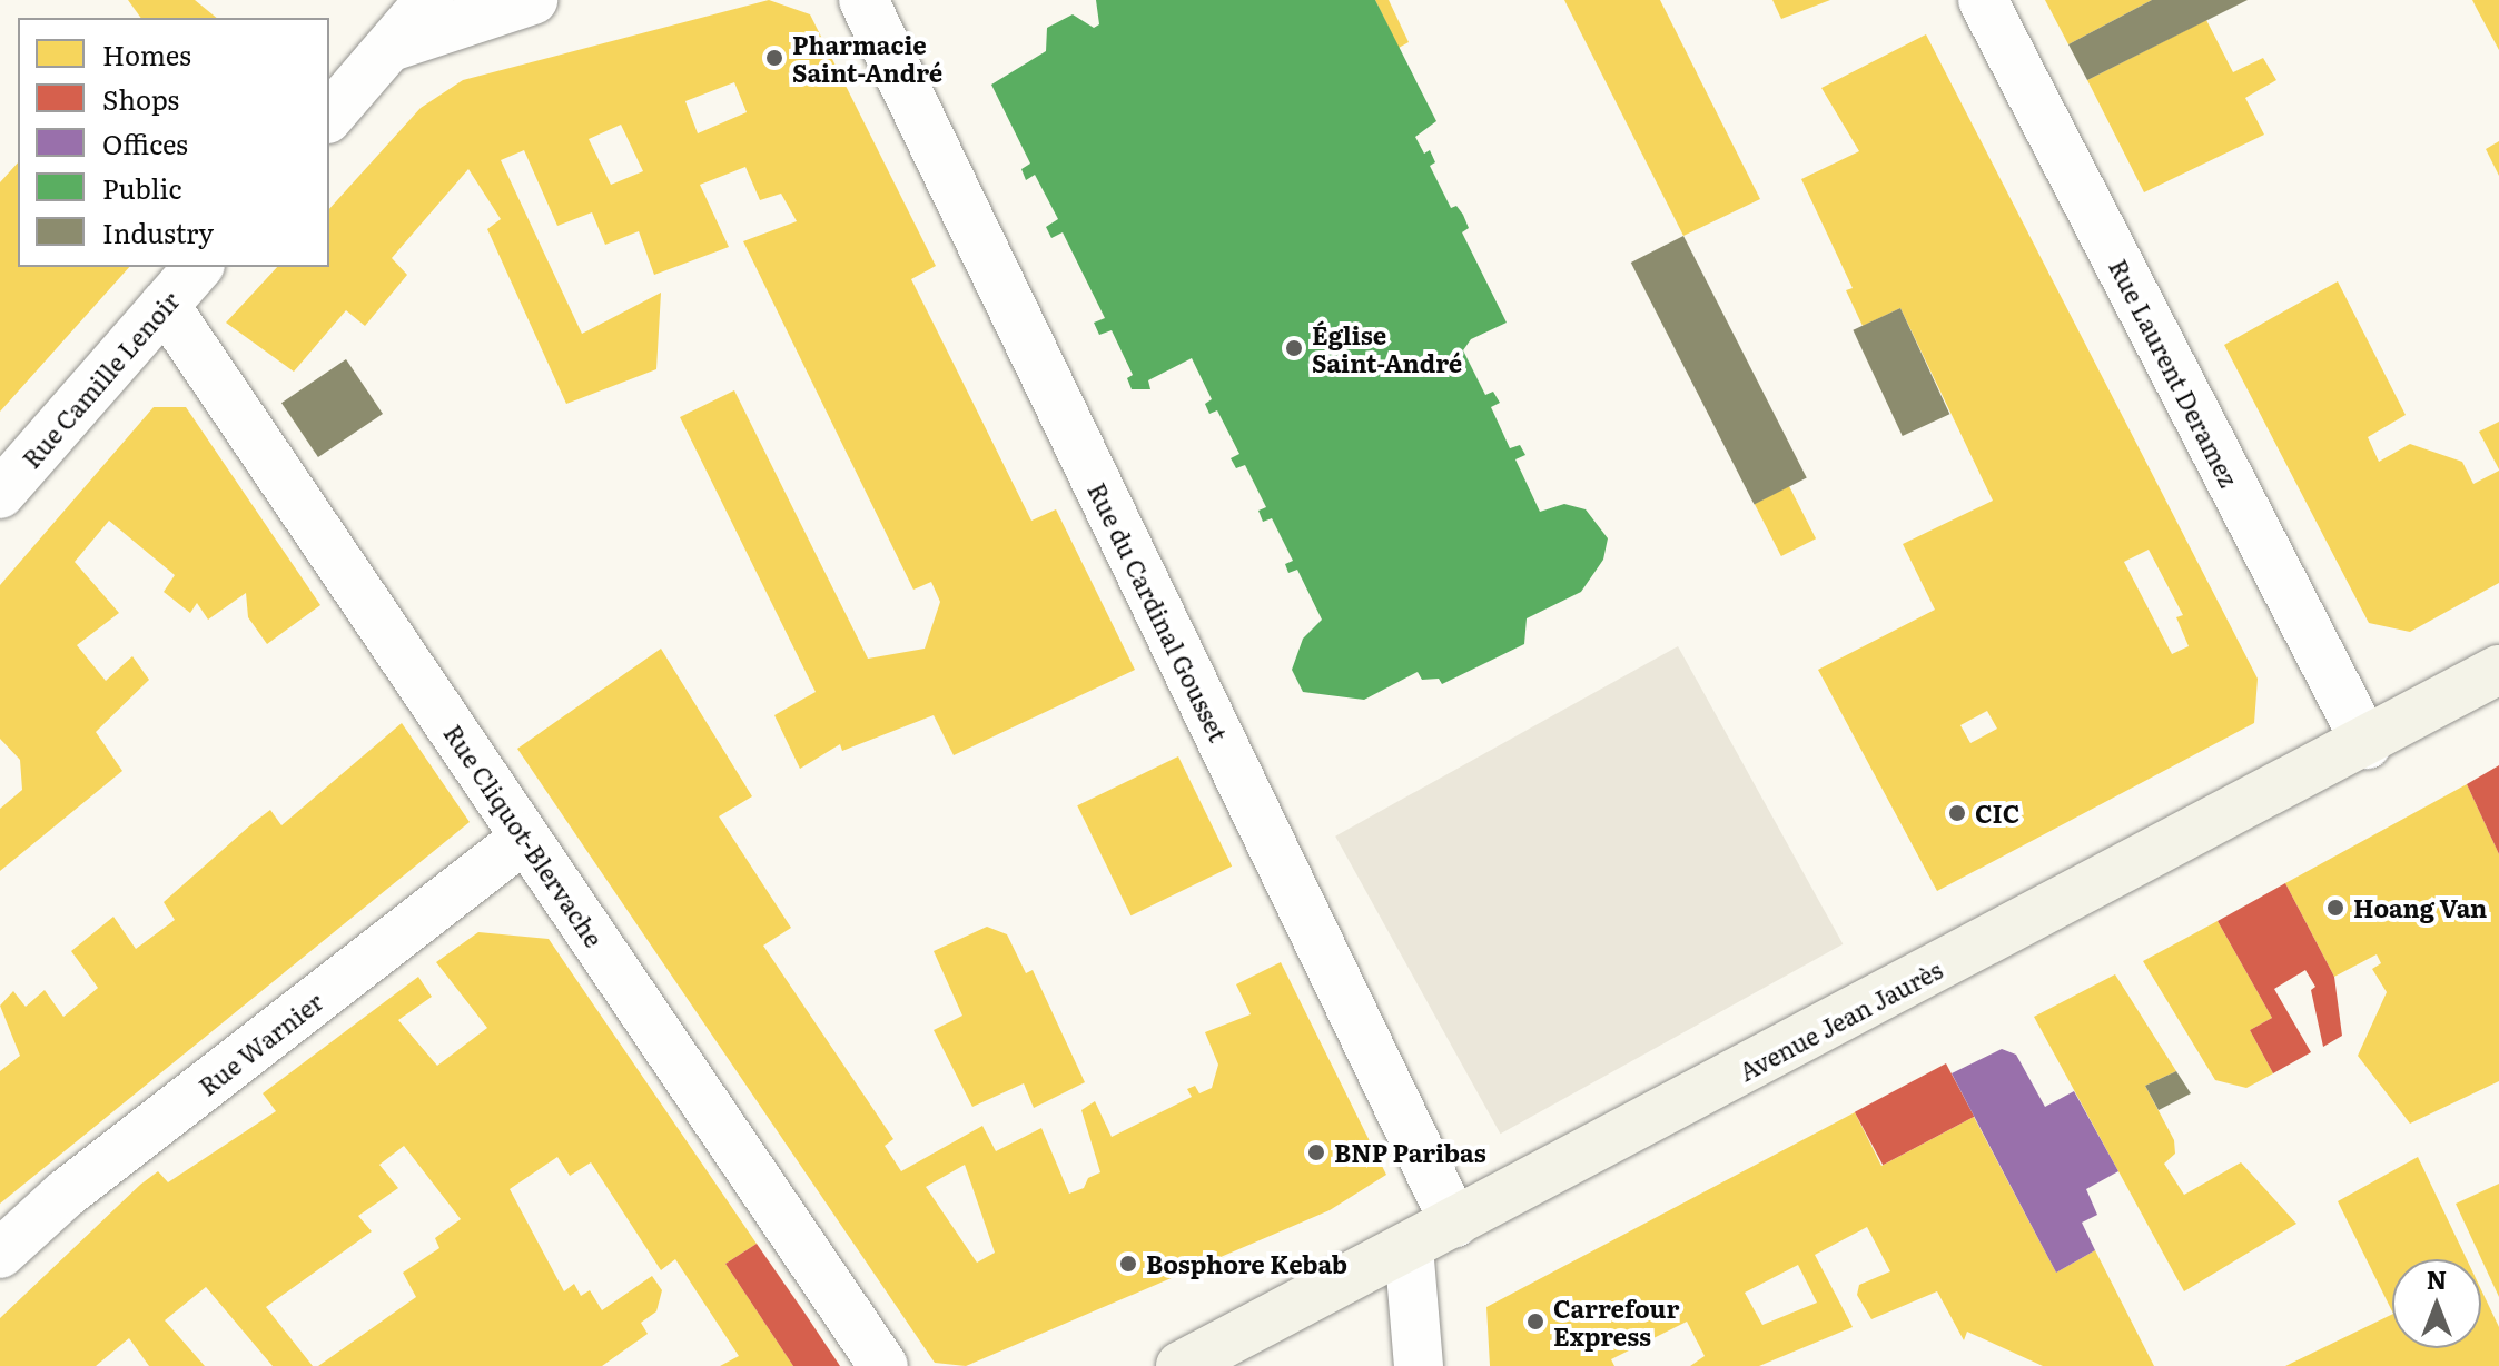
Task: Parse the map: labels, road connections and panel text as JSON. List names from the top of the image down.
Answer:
{
  "streets": {
    "main road": ["Avenue Jean Jaurès"],
    "street": [
      "Rue Laurent Deramez",
      "Rue Camille Lenoir",
      "Rue du Cardinal Gousset",
      "Rue Cliquot-Blervache",
      "Rue Warnier"
    ]
  },
  "crossings": [
    ["Rue Laurent Deramez", "Avenue Jean Jaurès"],
    ["Rue Camille Lenoir", "Rue Cliquot-Blervache"],
    ["Rue du Cardinal Gousset", "Avenue Jean Jaurès"],
    ["Rue Cliquot-Blervache", "Rue Warnier"]
  ],
  "places": [
    "Pharmacie Saint-André",
    "Église Saint-André",
    "CIC",
    "Hoang Van",
    "BNP Paribas",
    "Bosphore Kebab",
    "Carrefour Express"
  ],
  "legend": [
    "Homes",
    "Shops",
    "Offices",
    "Public",
    "Industry"
  ],
  "north": "top"
}
